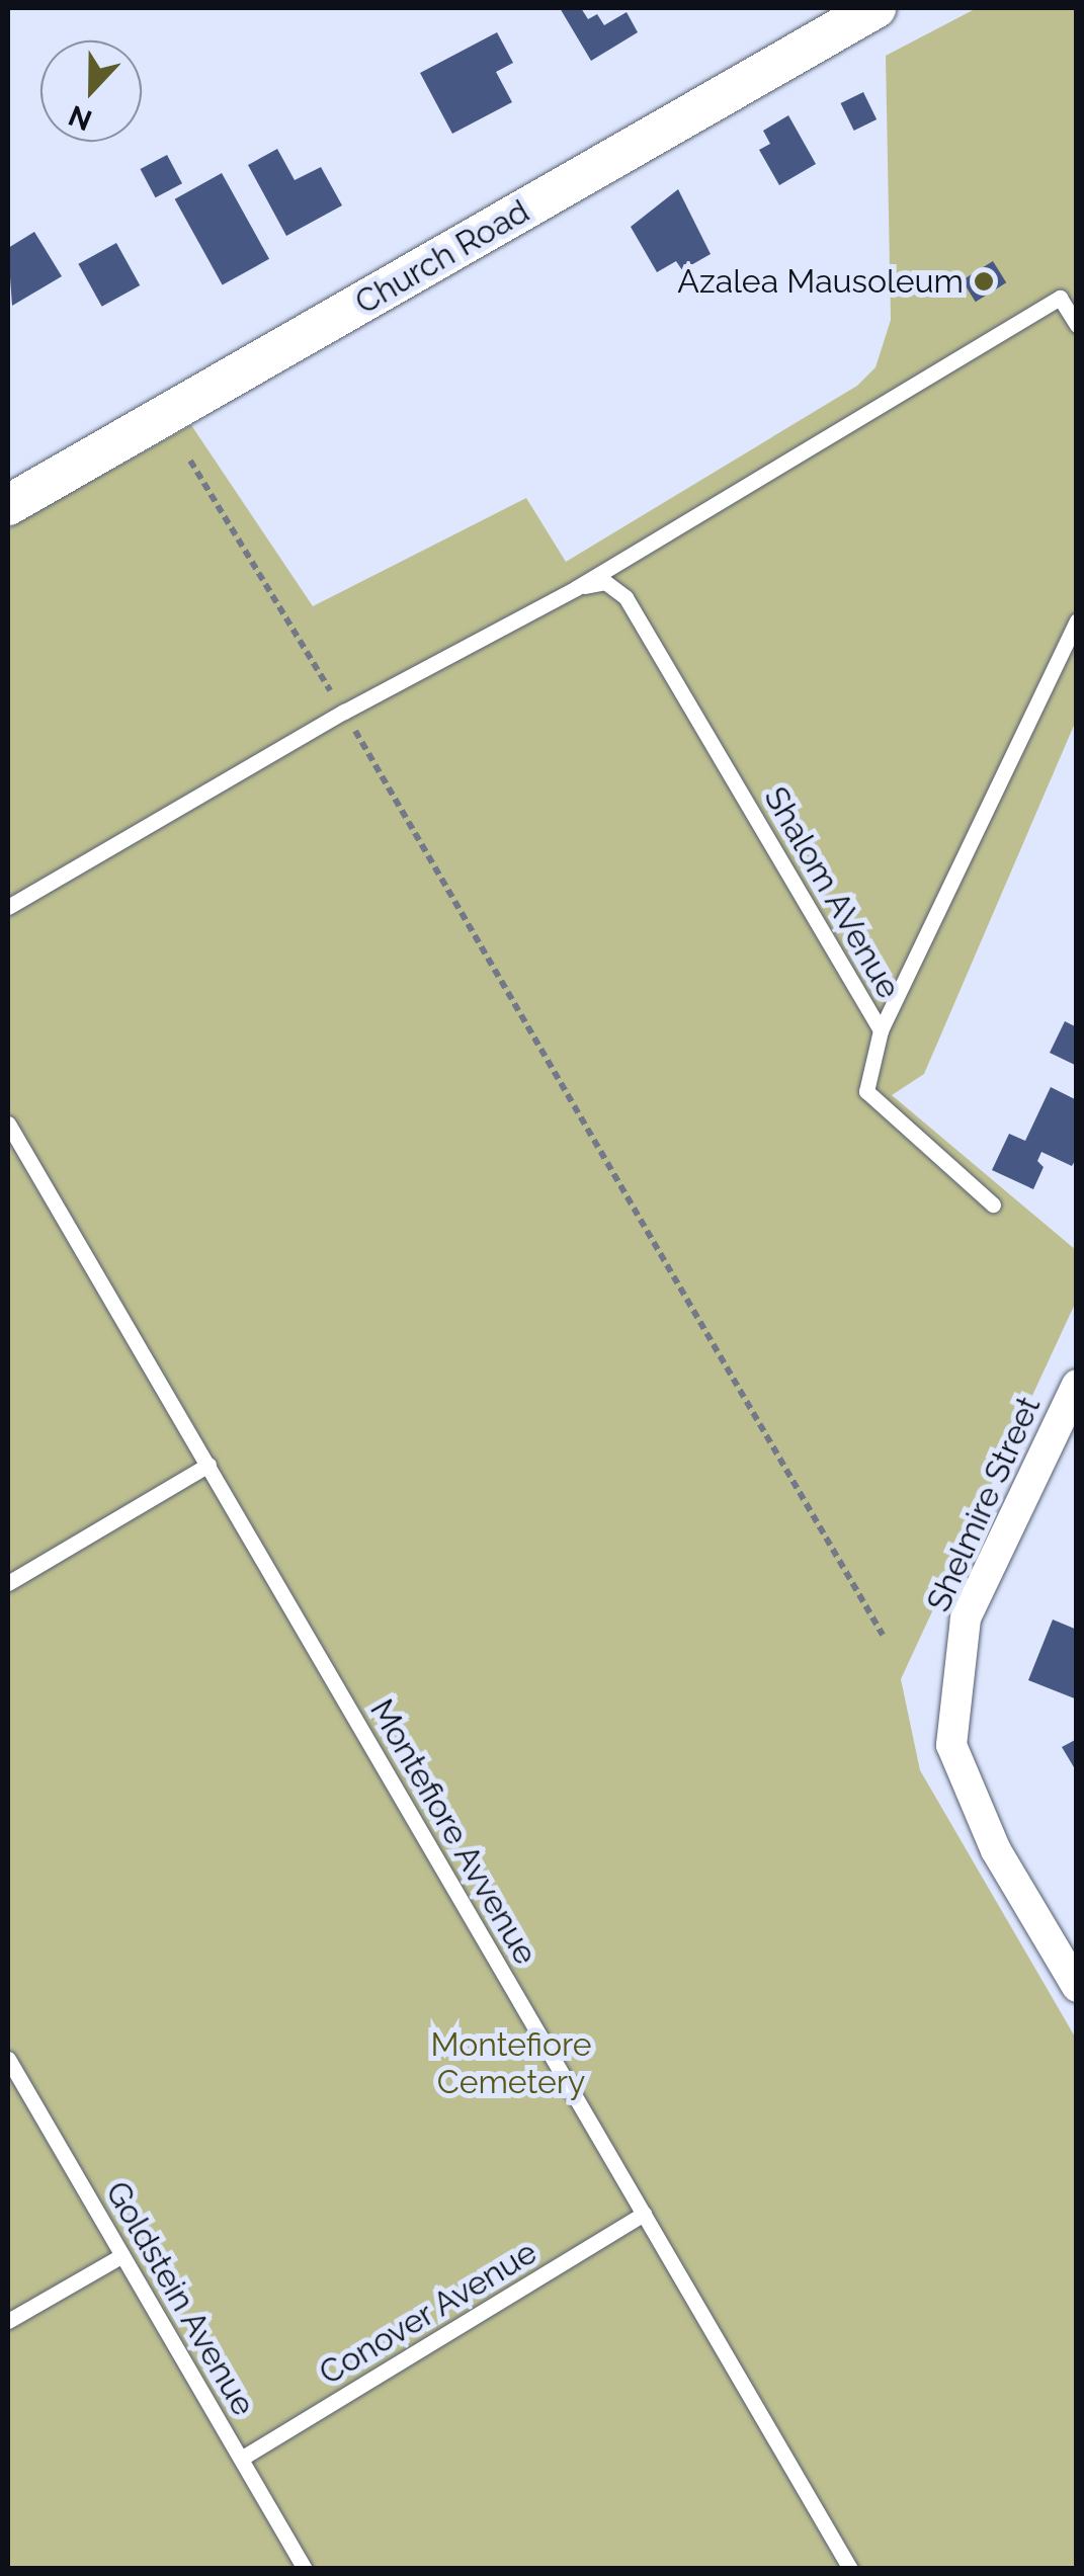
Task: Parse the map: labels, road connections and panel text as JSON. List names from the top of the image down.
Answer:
{
  "streets": {
    "street": ["Church Road", "Shelmire Street"],
    "lane": [
      "Shalom AVenue",
      "Montefiore Avvenue",
      "Goldstein Avenue",
      "Conover Avenue"
    ]
  },
  "crossings": [
    ["Montefiore Avvenue", "Conover Avenue"],
    ["Goldstein Avenue", "Conover Avenue"]
  ],
  "parks": ["Montefiore Cemetery"],
  "places": ["Azalea Mausoleum"],
  "north": "bottom"
}
